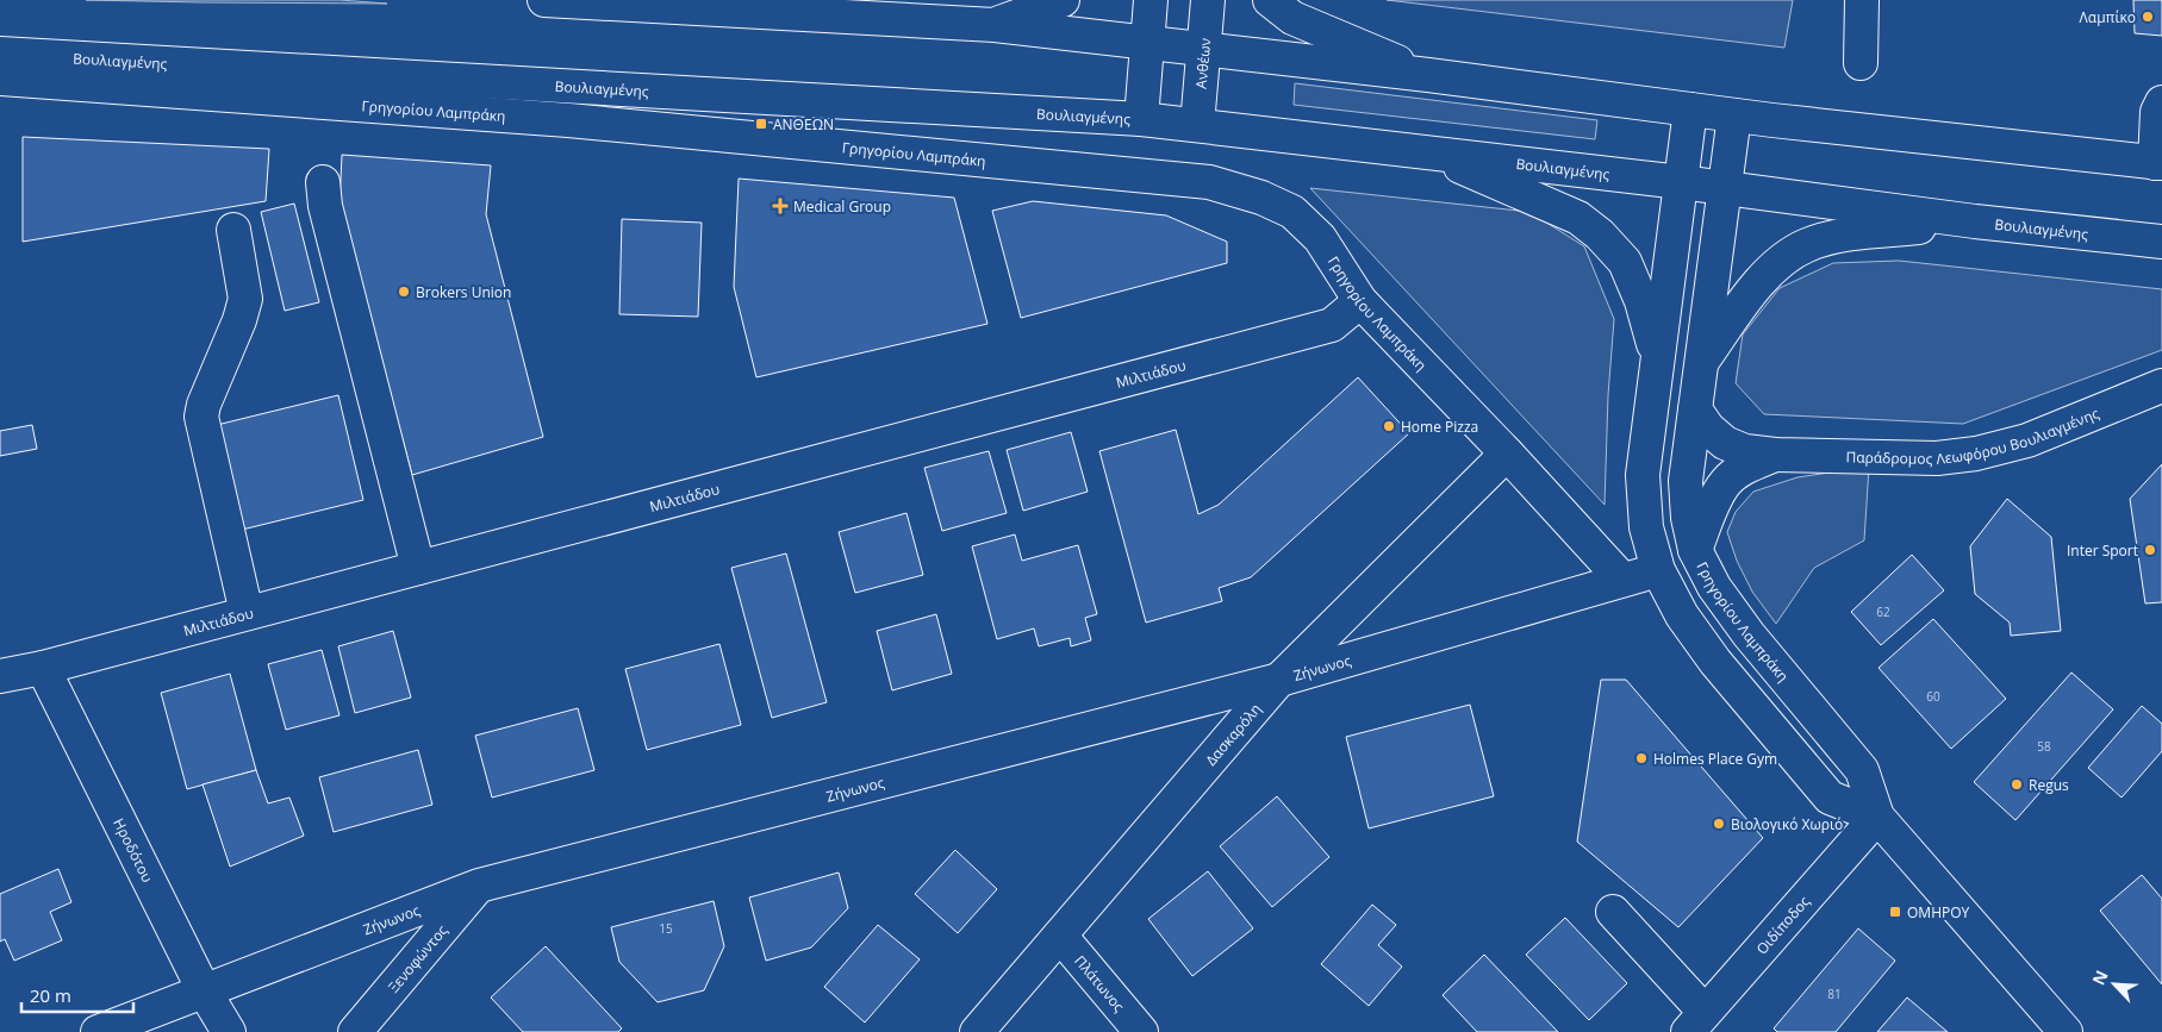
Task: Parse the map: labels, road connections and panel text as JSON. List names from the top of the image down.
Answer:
{
  "streets": {
    "street": [
      "Βουλιαγμένης",
      "Ανθέων",
      "Γρηγορίου Λαμπράκη",
      "Μιλτιάδου",
      "Παράδρομος Λεωφόρου Βουλιαγμένης",
      "Ζήνωνος",
      "Δασκαρόλη",
      "Ηροδότου",
      "Οιδίποδος",
      "Ξενοφώντος",
      "Πλάτωνος"
    ]
  },
  "crossings": [
    ["Βουλιαγμένης", "Ανθέων"],
    ["Βουλιαγμένης", "Γρηγορίου Λαμπράκη"],
    ["Γρηγορίου Λαμπράκη", "Μιλτιάδου"],
    ["Γρηγορίου Λαμπράκη", "Παράδρομος Λεωφόρου Βουλιαγμένης"],
    ["Γρηγορίου Λαμπράκη", "Ζήνωνος"],
    ["Γρηγορίου Λαμπράκη", "Δασκαρόλη"],
    ["Γρηγορίου Λαμπράκη", "Οιδίποδος"],
    ["Μιλτιάδου", "Ηροδότου"],
    ["Ζήνωνος", "Δασκαρόλη"],
    ["Ζήνωνος", "Ηροδότου"],
    ["Ζήνωνος", "Ξενοφώντος"],
    ["Δασκαρόλη", "Πλάτωνος"]
  ],
  "places": {
    "other": [
      "Λαμπίκο",
      "Brokers Union",
      "Home Pizza",
      "Inter Sport",
      "Holmes Place Gym",
      "Regus",
      "Βιολογικό Χωριό"
    ],
    "transit": ["ΑΝΘΕΩΝ", "ΟΜΗΡΟΥ"],
    "health": ["Medical Group"]
  },
  "house_numbers": [
    "62",
    "60",
    "58",
    "15",
    "81"
  ],
  "scale_bar": "20 m",
  "north": "top left"
}
